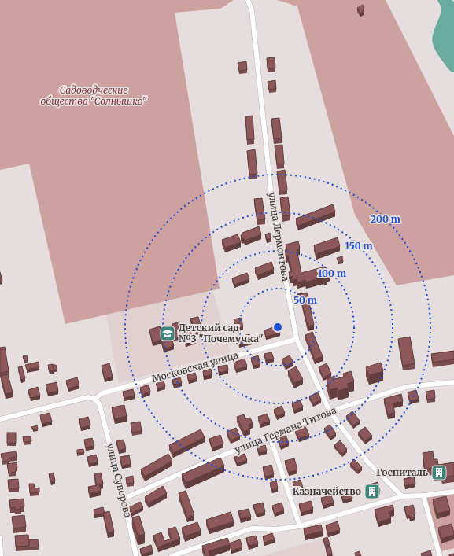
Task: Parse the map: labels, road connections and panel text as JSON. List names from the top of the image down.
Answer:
{
  "streets": {
    "street": [
      "улица Лермонтова",
      "Московская улица",
      "улица Германа Титова",
      "улица Суворова"
    ]
  },
  "crossings": [
    ["улица Лермонтова", "Московская улица"],
    ["улица Лермонтова", "улица Германа Титова"],
    ["Московская улица", "улица Суворова"],
    ["улица Германа Титова", "улица Суворова"]
  ],
  "parks": ["Садоводческие общества \"Солнышко\""],
  "places": {
    "school or university": ["Детский сад №3 \"Почемучка\""],
    "building": ["Госпиталь", "Казначейство"]
  },
  "rings": [
    "200 m",
    "150 m",
    "100 m",
    "50 m"
  ]
}
